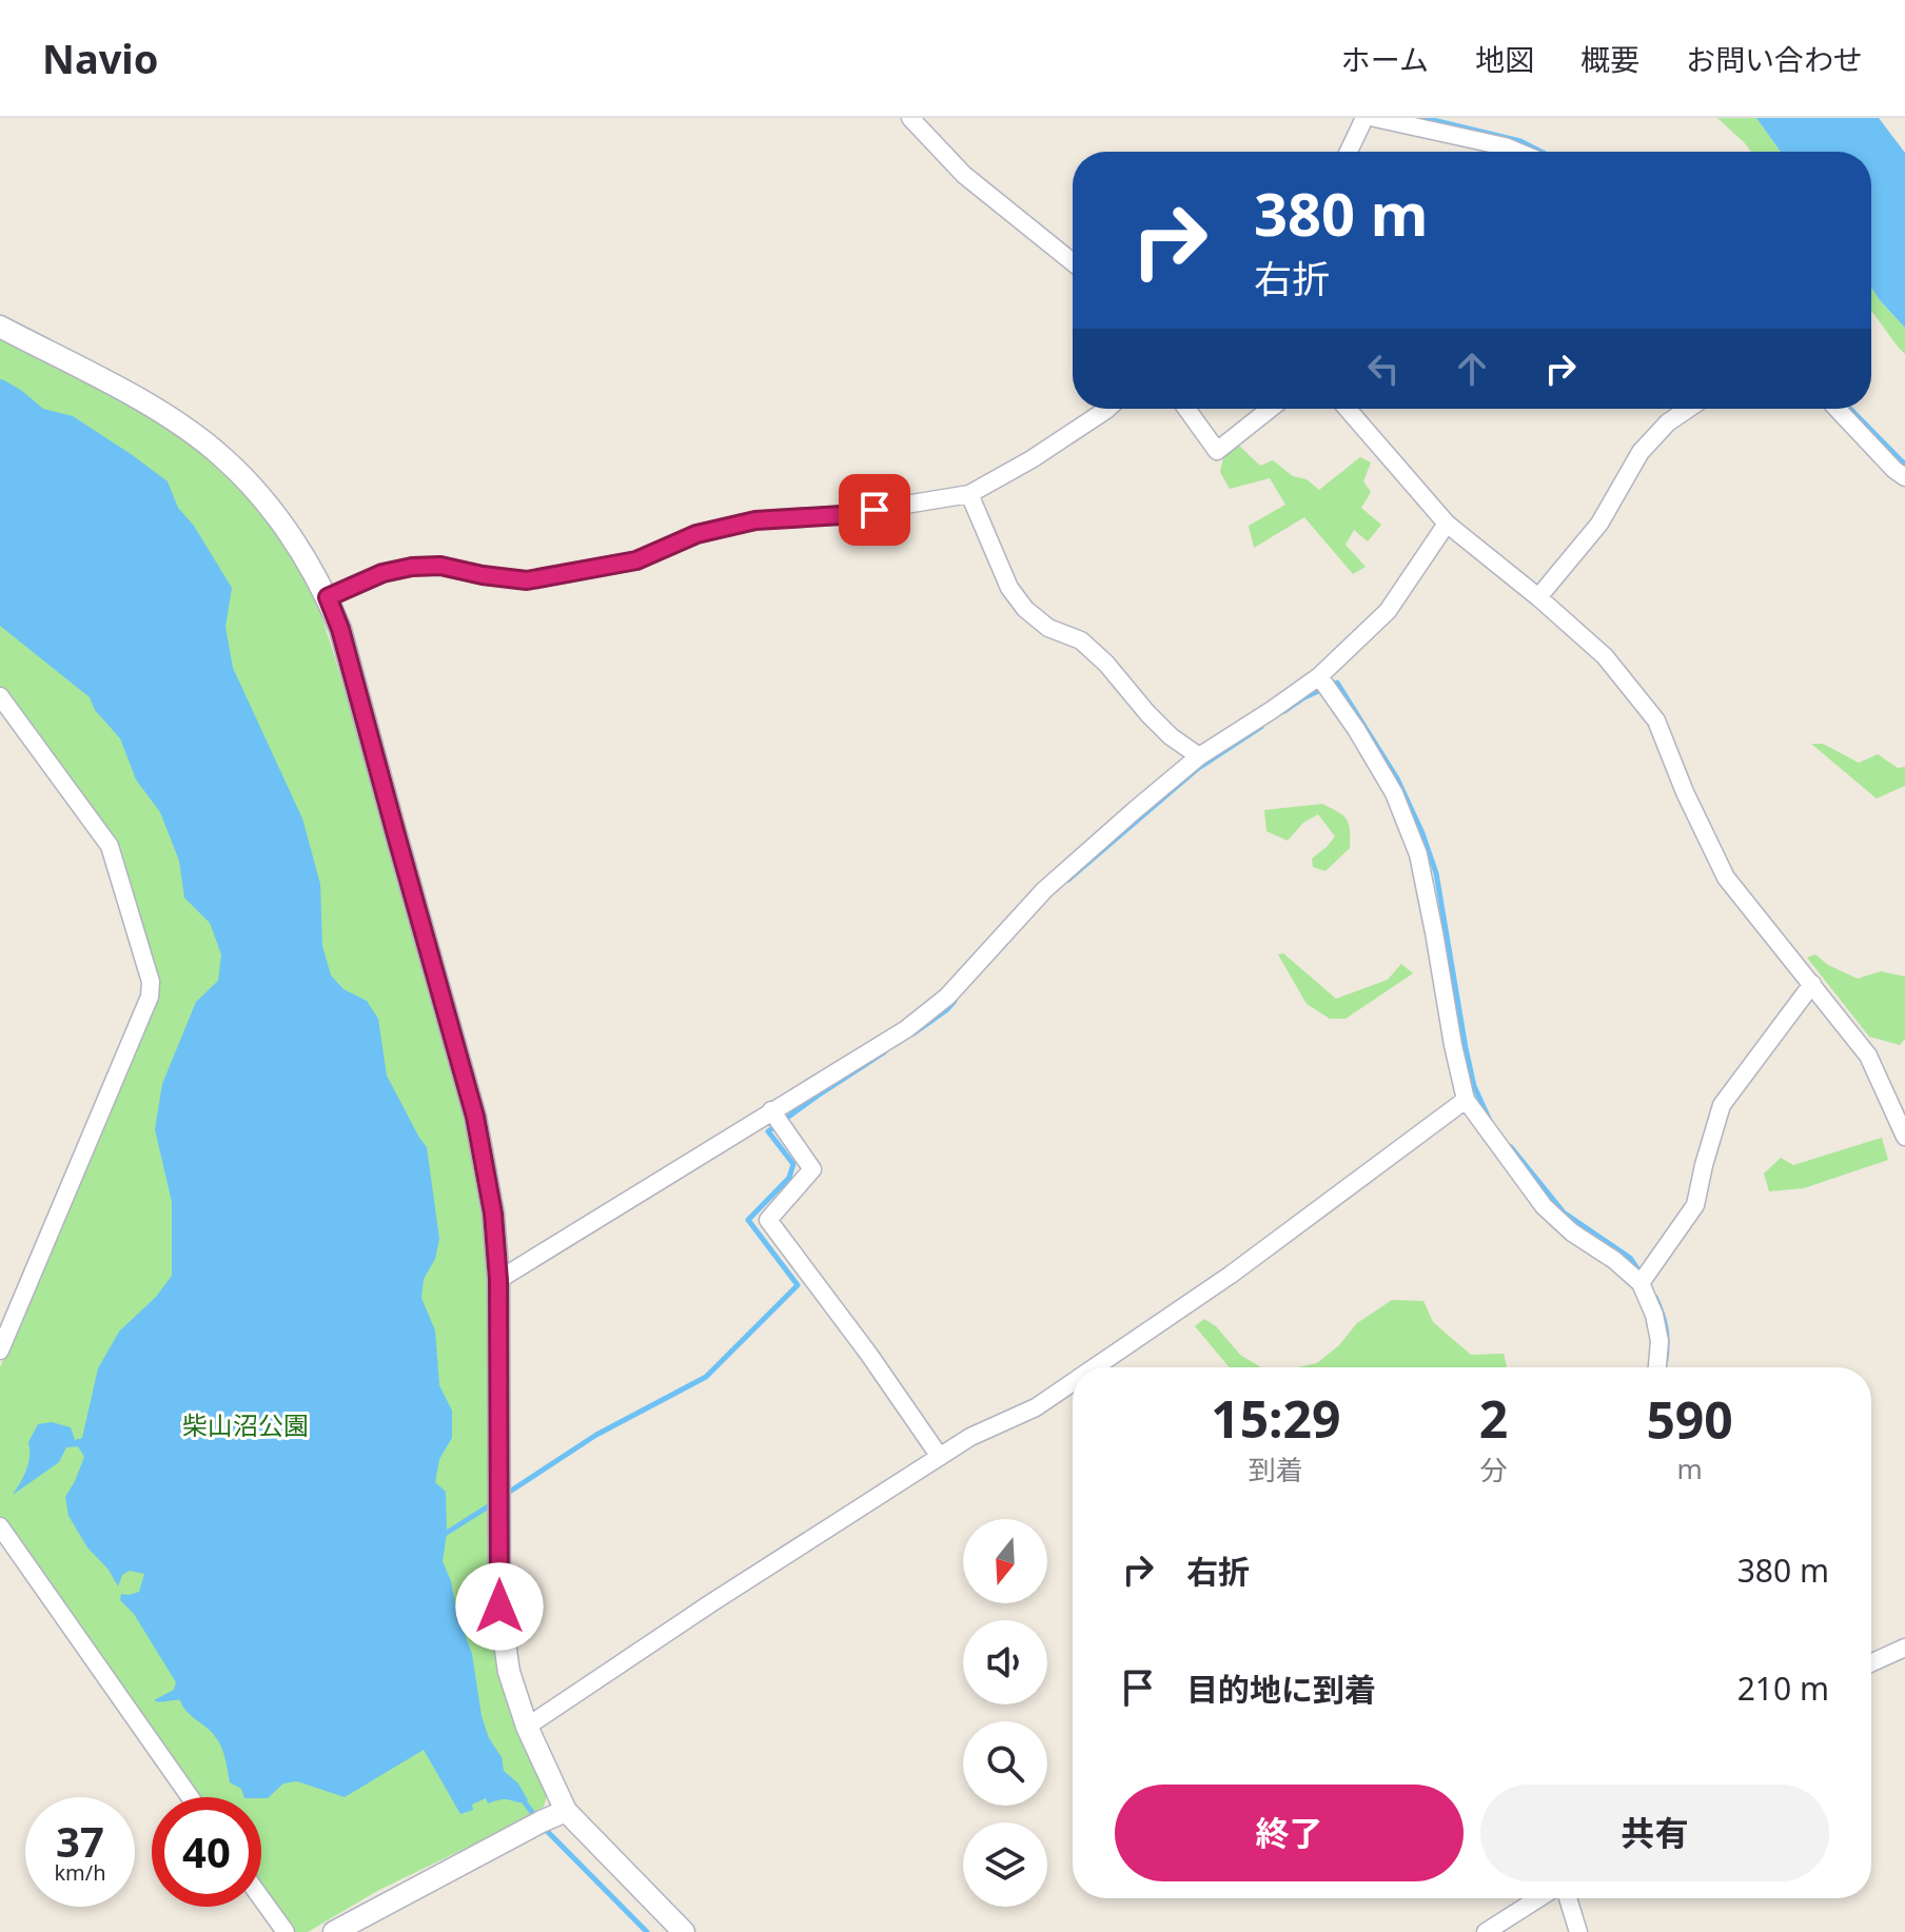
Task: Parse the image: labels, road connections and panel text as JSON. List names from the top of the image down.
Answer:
{
  "parks": ["柴山沼公園"],
  "north": "bottom",
  "page": {
    "header": "Navio",
    "nav": [
      "ホーム",
      "地図",
      "概要",
      "お問い合わせ"
    ],
    "turn": ["380 m", "右折"],
    "eta": [
      "15:29",
      "到着",
      "2",
      "分",
      "590",
      "m"
    ],
    "list": [
      {
        "name": "右折",
        "value": "380 m"
      },
      {
        "name": "目的地に到着",
        "value": "210 m"
      }
    ],
    "buttons": ["終了", "共有"],
    "speed": "37 km/h",
    "limit": "40"
  }
}
